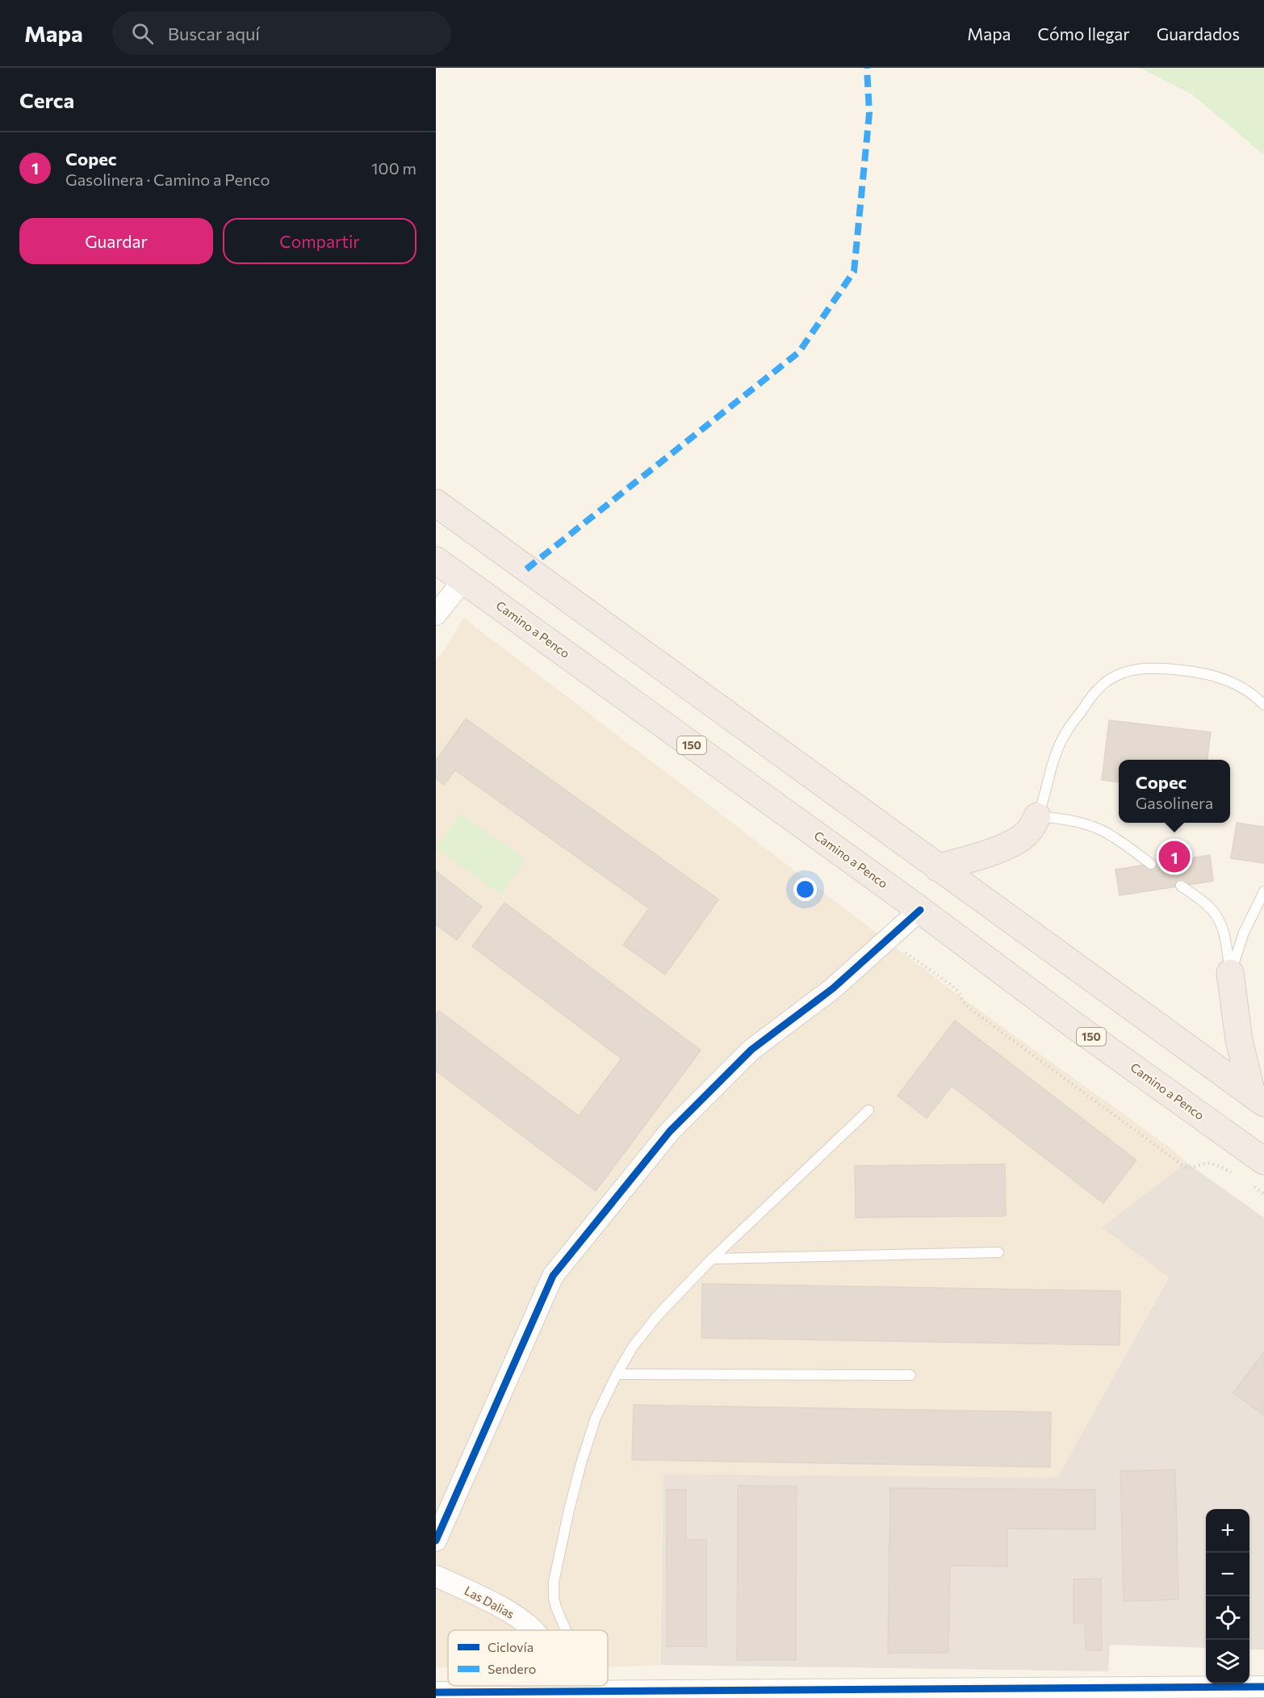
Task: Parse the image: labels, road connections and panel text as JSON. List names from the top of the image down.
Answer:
{
  "streets": {
    "highway": ["Camino a Penco", "150"],
    "street": ["Las Dalias"]
  },
  "legend": ["Ciclovía", "Sendero"],
  "page": {
    "header": "Mapa",
    "search": "Buscar aquí",
    "nav": ["Mapa", "Cómo llegar", "Guardados"],
    "heading": "Cerca",
    "list": [
      {
        "mark": "1",
        "name": "Copec",
        "note": "Gasolinera · Camino a Penco",
        "value": "100 m"
      }
    ],
    "buttons": ["Guardar", "Compartir"],
    "popup": ["Copec", "Gasolinera"],
    "pins": "1",
    "map_buttons": ["+", "−"]
  }
}
